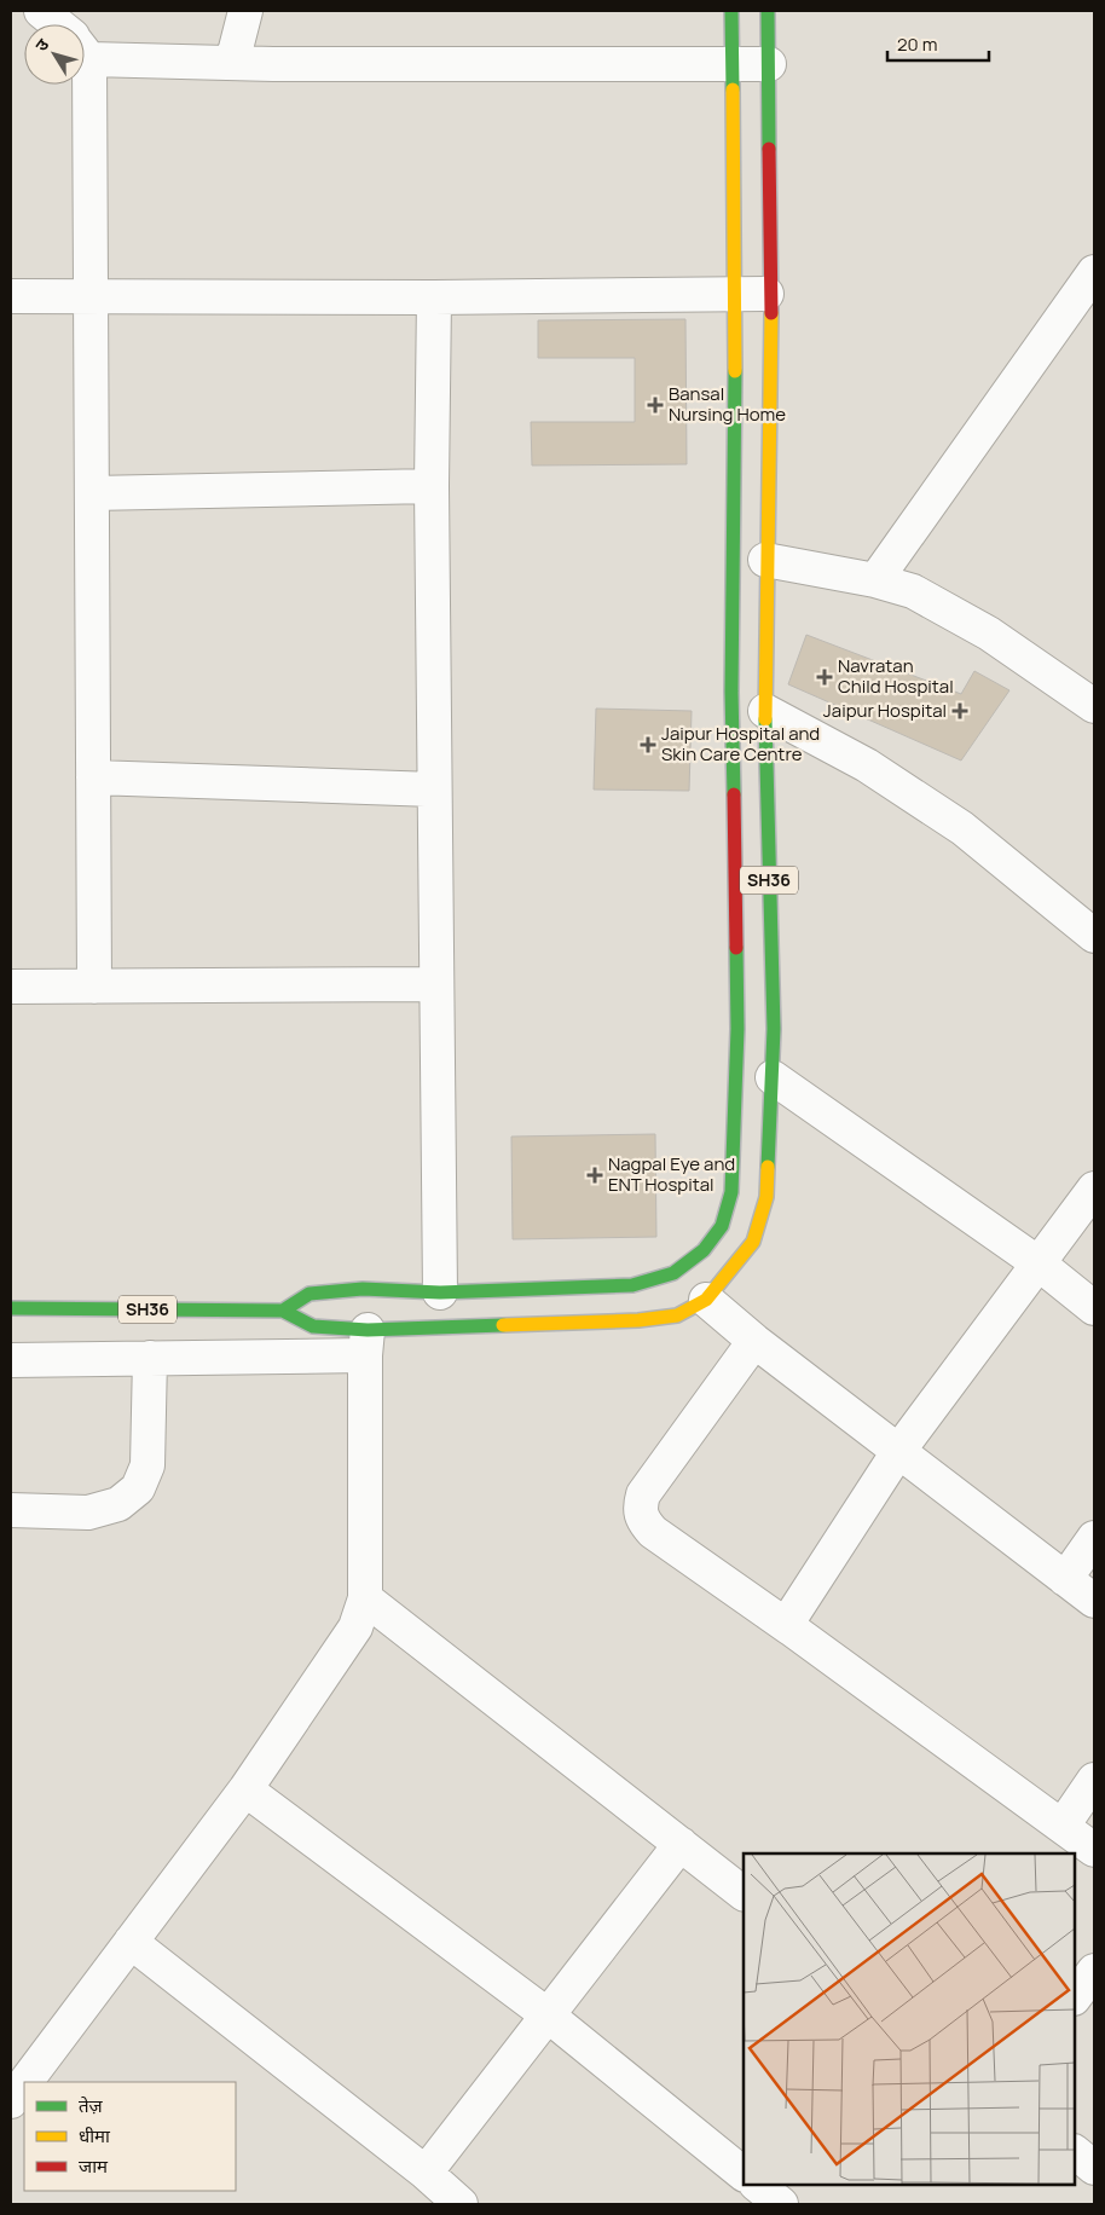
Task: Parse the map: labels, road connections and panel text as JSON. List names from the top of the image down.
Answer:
{
  "streets": {
    "main road": ["SH36"]
  },
  "places": {
    "health": [
      "Bansal Nursing Home",
      "Navratan Child Hospital",
      "Jaipur Hospital",
      "Jaipur Hospital and Skin Care Centre",
      "Nagpal Eye and ENT Hospital"
    ]
  },
  "legend": ["तेज़", "धीमा", "जाम"],
  "scale_bar": "20 m",
  "north": "top left"
}
